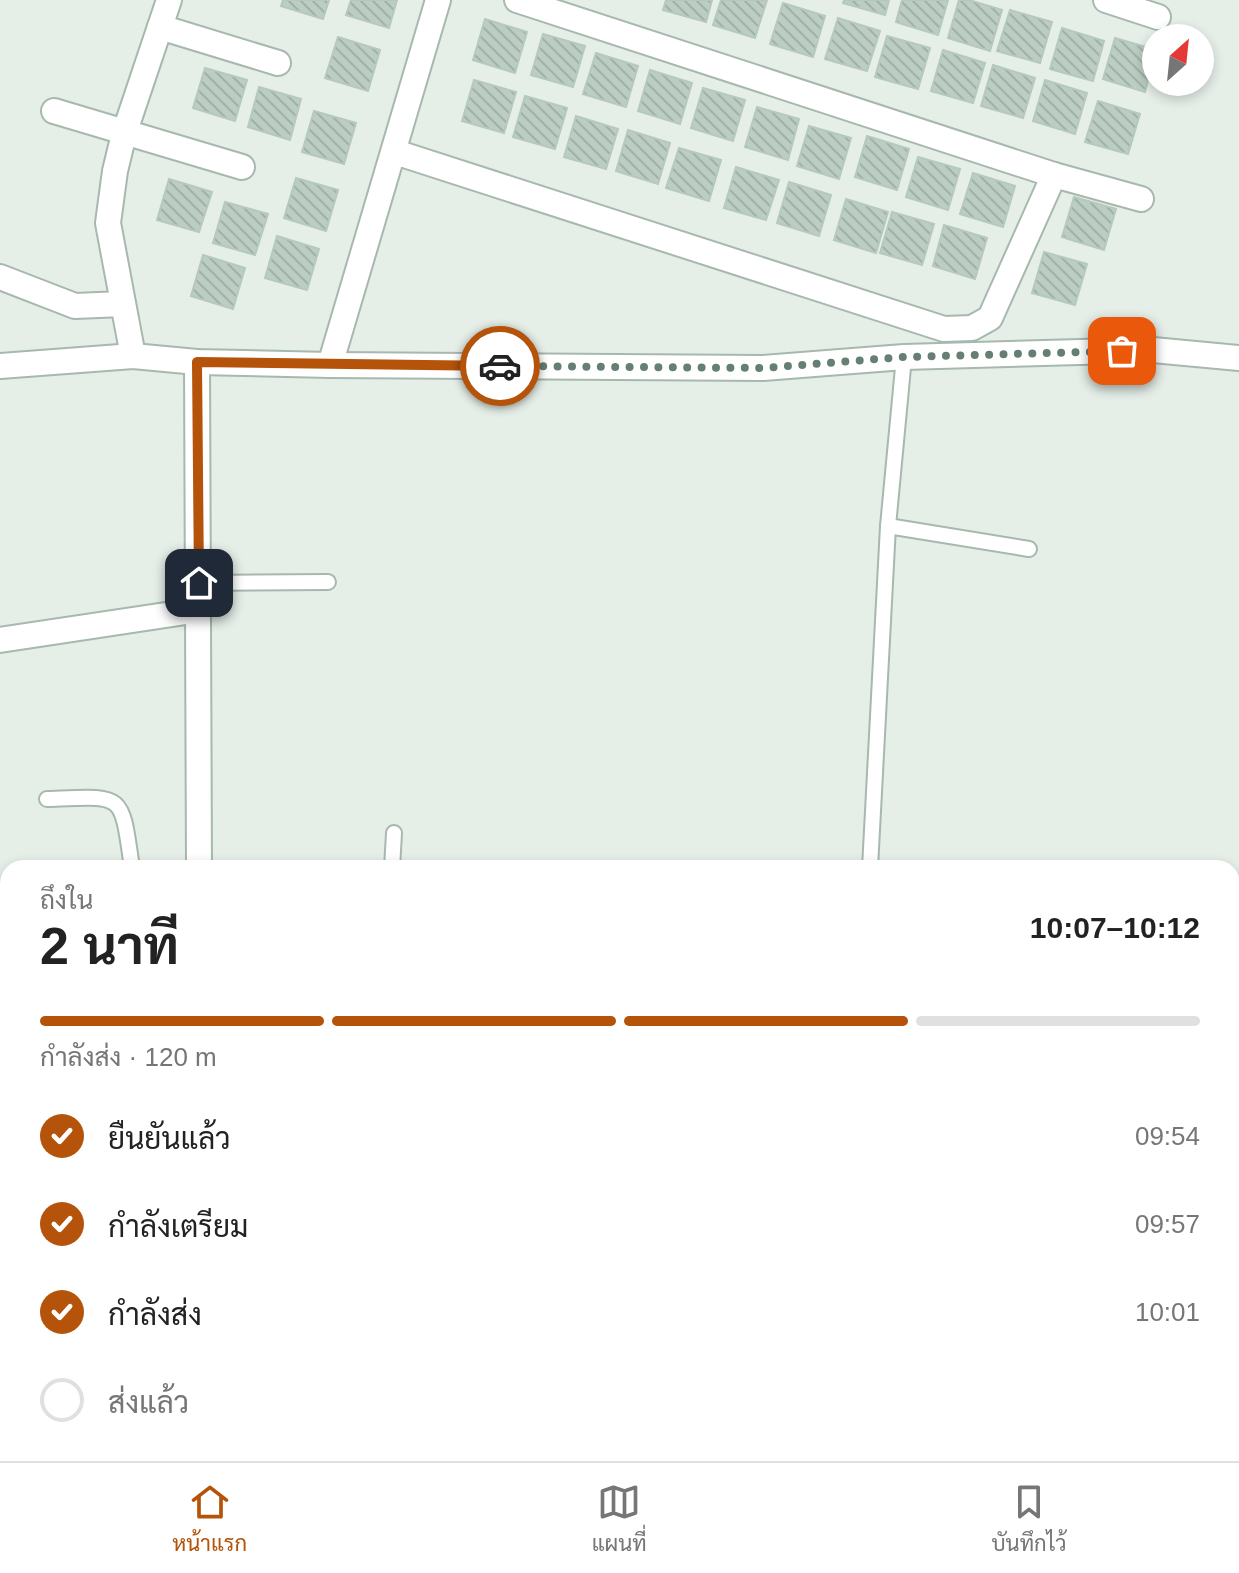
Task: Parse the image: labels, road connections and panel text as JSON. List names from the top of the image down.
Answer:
{
  "north": "top right",
  "page": {
    "heading": ["2 นาที", "ถึงใน", "10:07–10:12"],
    "bar": "กำลังส่ง · 120 m",
    "list": [
      ["ยืนยันแล้ว", "09:54"],
      ["กำลังเตรียม", "09:57"],
      ["กำลังส่ง", "10:01"],
      "ส่งแล้ว"
    ],
    "tabs": ["หน้าแรก", "แผนที่", "บันทึกไว้"]
  }
}
